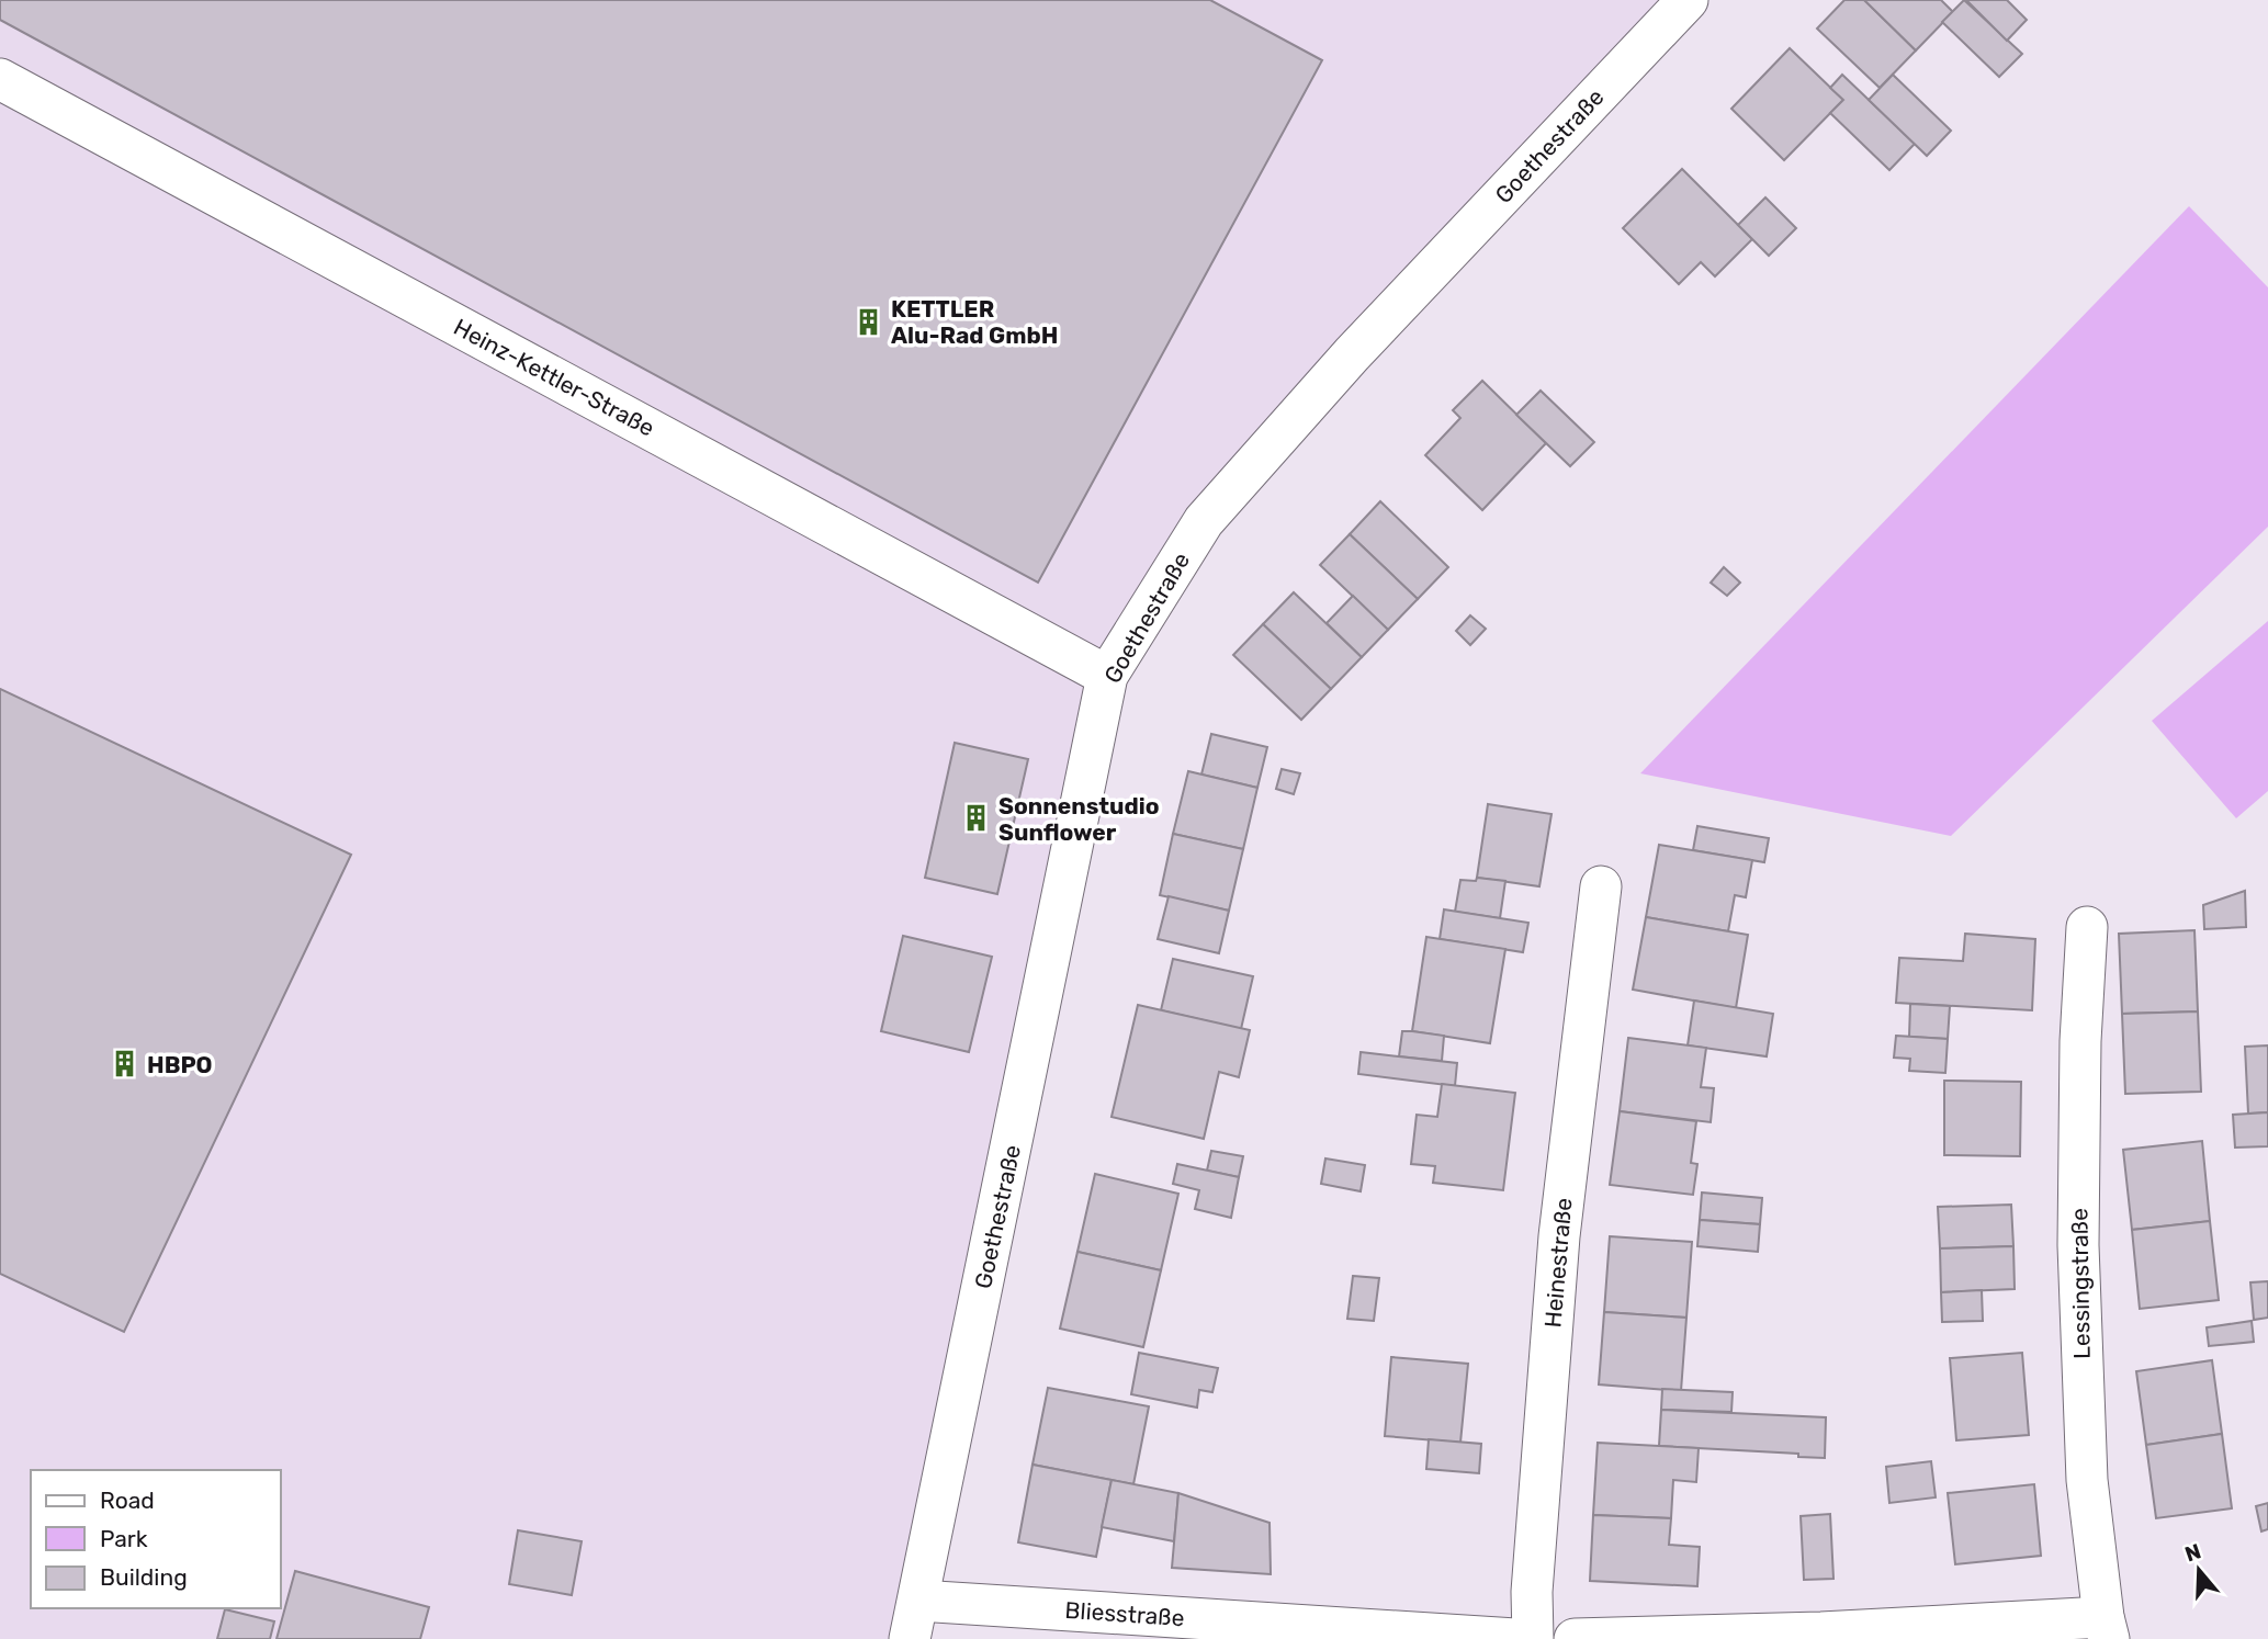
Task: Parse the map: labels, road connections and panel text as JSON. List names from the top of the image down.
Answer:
{
  "streets": {
    "street": [
      "Goethestraße",
      "Heinz-Kettler-Straße",
      "Heinestraße",
      "Lessingstraße",
      "Bliesstraße"
    ]
  },
  "crossings": [
    ["Goethestraße", "Heinz-Kettler-Straße"],
    ["Goethestraße", "Bliesstraße"]
  ],
  "places": {
    "building": ["KETTLER Alu-Rad GmbH", "Sonnenstudio Sunflower", "HBPO"]
  },
  "legend": ["Road", "Park", "Building"],
  "north": "top"
}
